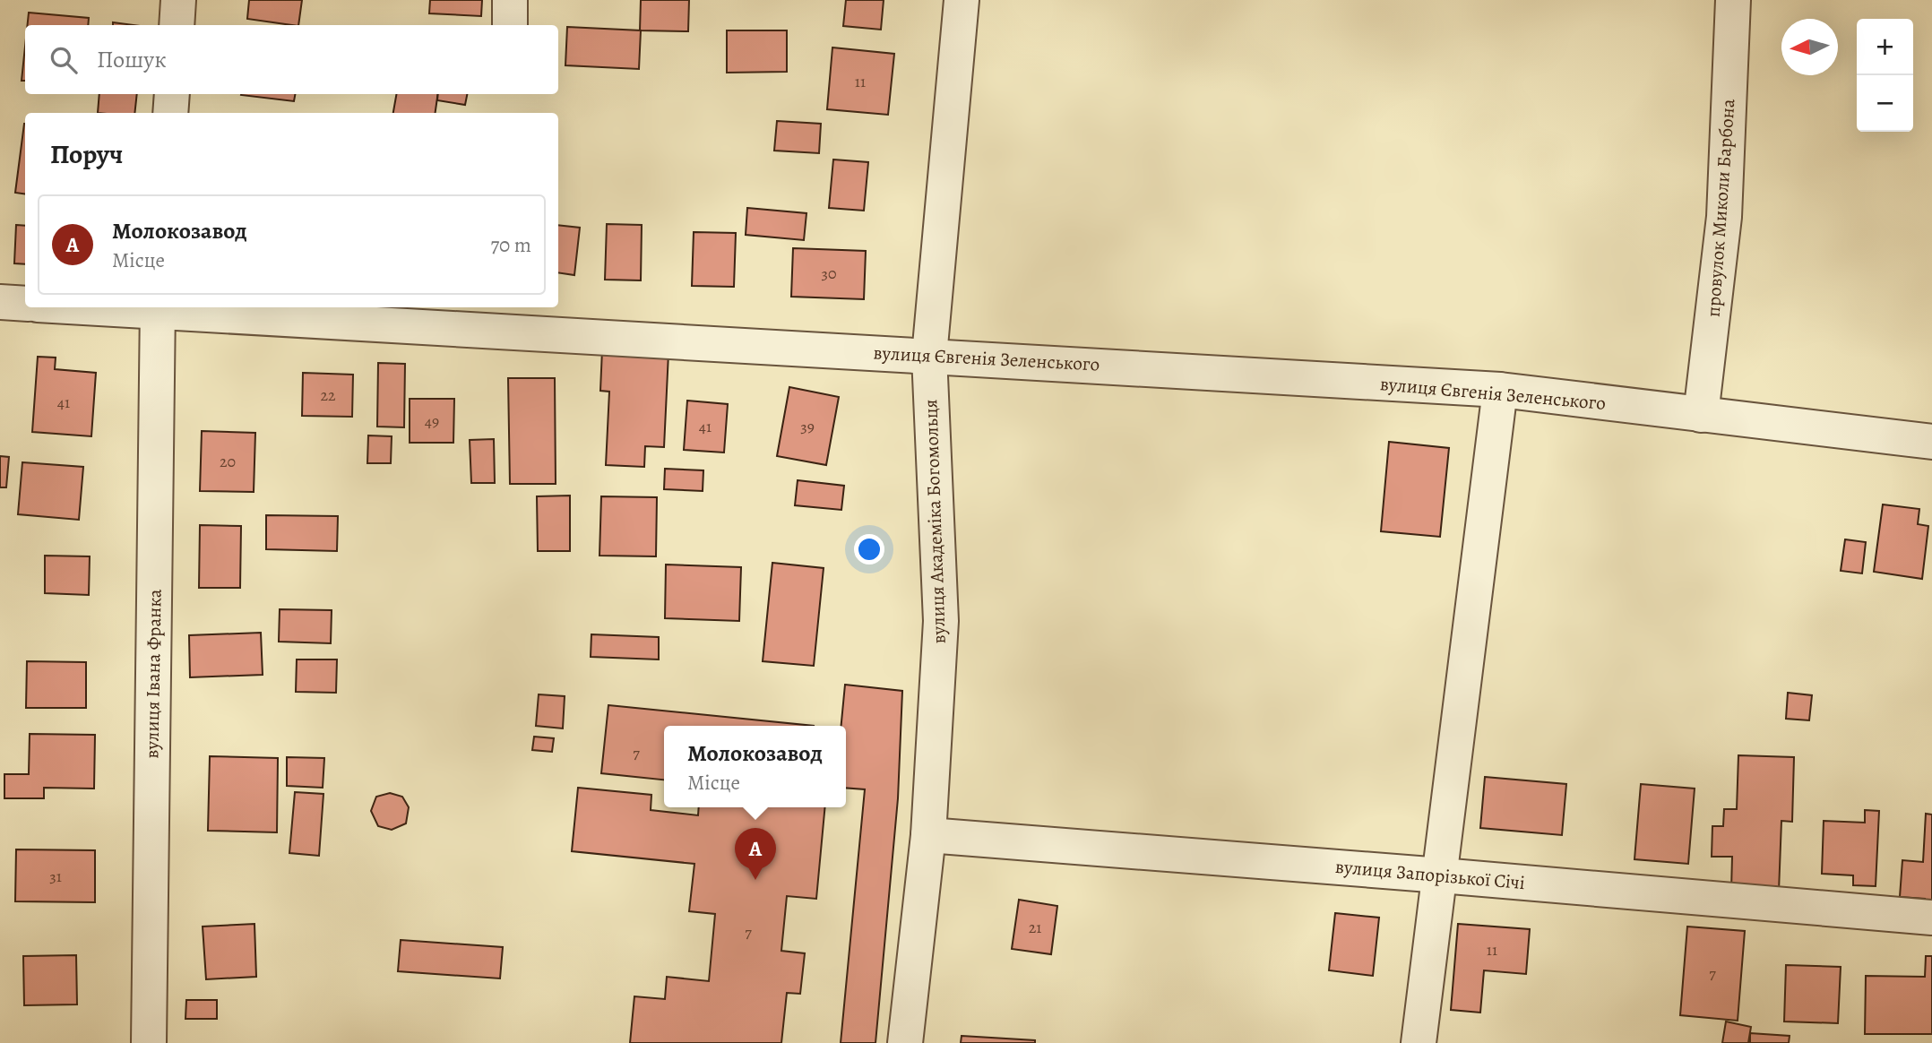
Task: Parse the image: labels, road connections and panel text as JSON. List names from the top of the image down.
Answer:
{
  "streets": {
    "street": [
      "провулок Миколи Барбона",
      "вулиця Євгенія Зеленського",
      "вулиця Академіка Богомольця",
      "вулиця Івана Франка",
      "вулиця Запорізької Січі"
    ]
  },
  "crossings": [
    ["провулок Миколи Барбона", "вулиця Євгенія Зеленського"],
    ["вулиця Євгенія Зеленського", "вулиця Академіка Богомольця"],
    ["вулиця Євгенія Зеленського", "вулиця Івана Франка"],
    ["вулиця Академіка Богомольця", "вулиця Запорізької Січі"]
  ],
  "house_numbers": [
    "11",
    "30",
    "22",
    "41",
    "49",
    "41",
    "39",
    "20",
    "7",
    "31",
    "21",
    "7",
    "11",
    "7"
  ],
  "north": "left",
  "page": {
    "map_buttons": ["+", "−"],
    "search": "Пошук",
    "heading": "Поруч",
    "list": [
      {
        "mark": "A",
        "name": "Молокозавод",
        "note": "Місце",
        "value": "70 m"
      }
    ],
    "popup": ["Молокозавод", "Місце"],
    "pins": "A"
  }
}
